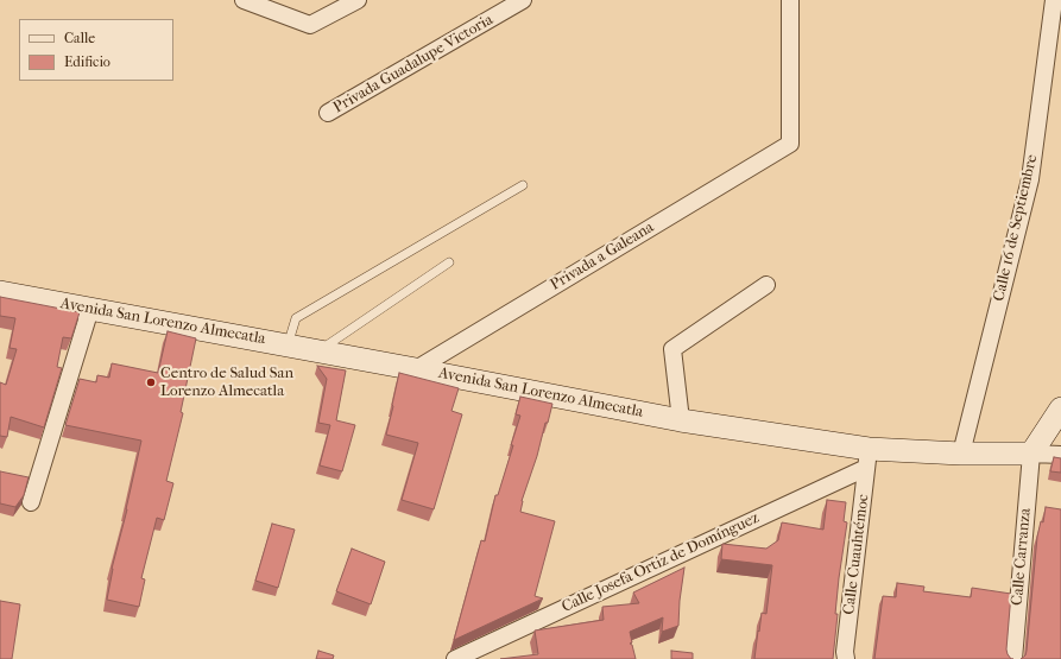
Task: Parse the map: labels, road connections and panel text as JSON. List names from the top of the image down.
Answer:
{
  "streets": {
    "main road": ["Avenida San Lorenzo Almecatla"],
    "street": [
      "Privada Guadalupe Victoria",
      "Calle 16 de Septiembre",
      "Privada a Galeana",
      "Calle Cuauhtémoc",
      "Calle Carranza",
      "Calle Josefa Ortiz de Domínguez"
    ]
  },
  "crossings": [
    ["Calle 16 de Septiembre", "Avenida San Lorenzo Almecatla"],
    ["Privada a Galeana", "Avenida San Lorenzo Almecatla"],
    ["Avenida San Lorenzo Almecatla", "Calle Cuauhtémoc"],
    ["Avenida San Lorenzo Almecatla", "Calle Carranza"],
    ["Avenida San Lorenzo Almecatla", "Calle Josefa Ortiz de Domínguez"],
    ["Calle Cuauhtémoc", "Calle Josefa Ortiz de Domínguez"]
  ],
  "places": ["Centro de Salud San Lorenzo Almecatla"],
  "legend": ["Calle", "Edificio"]
}
